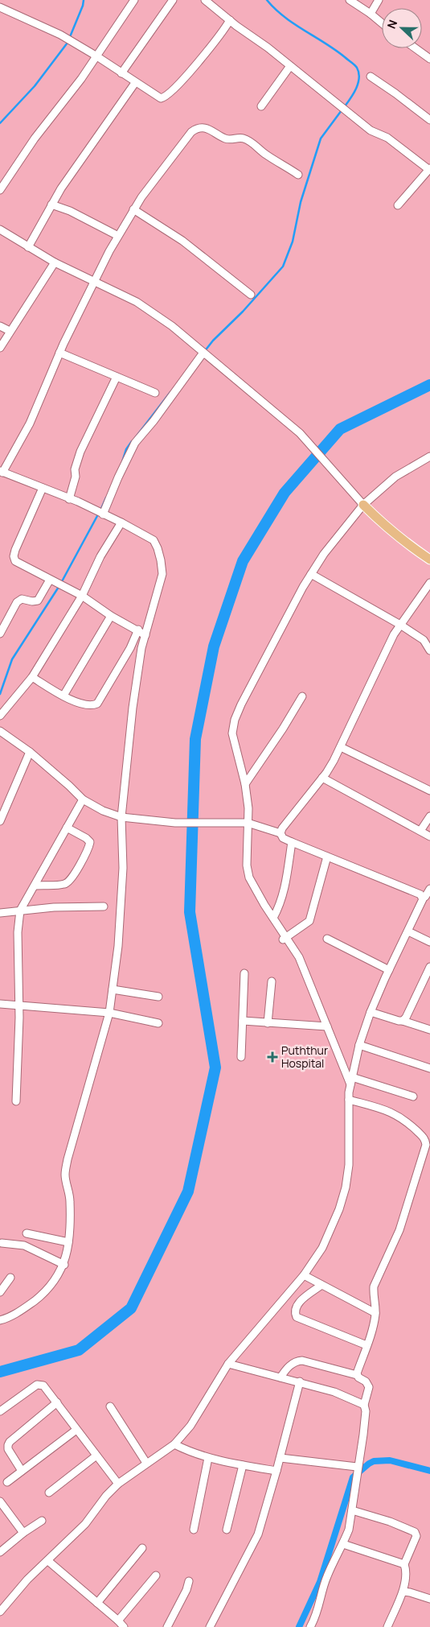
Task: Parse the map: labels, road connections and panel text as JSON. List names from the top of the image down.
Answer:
{
  "places": {
    "health": ["Puththur Hospital"]
  },
  "north": "left"
}
